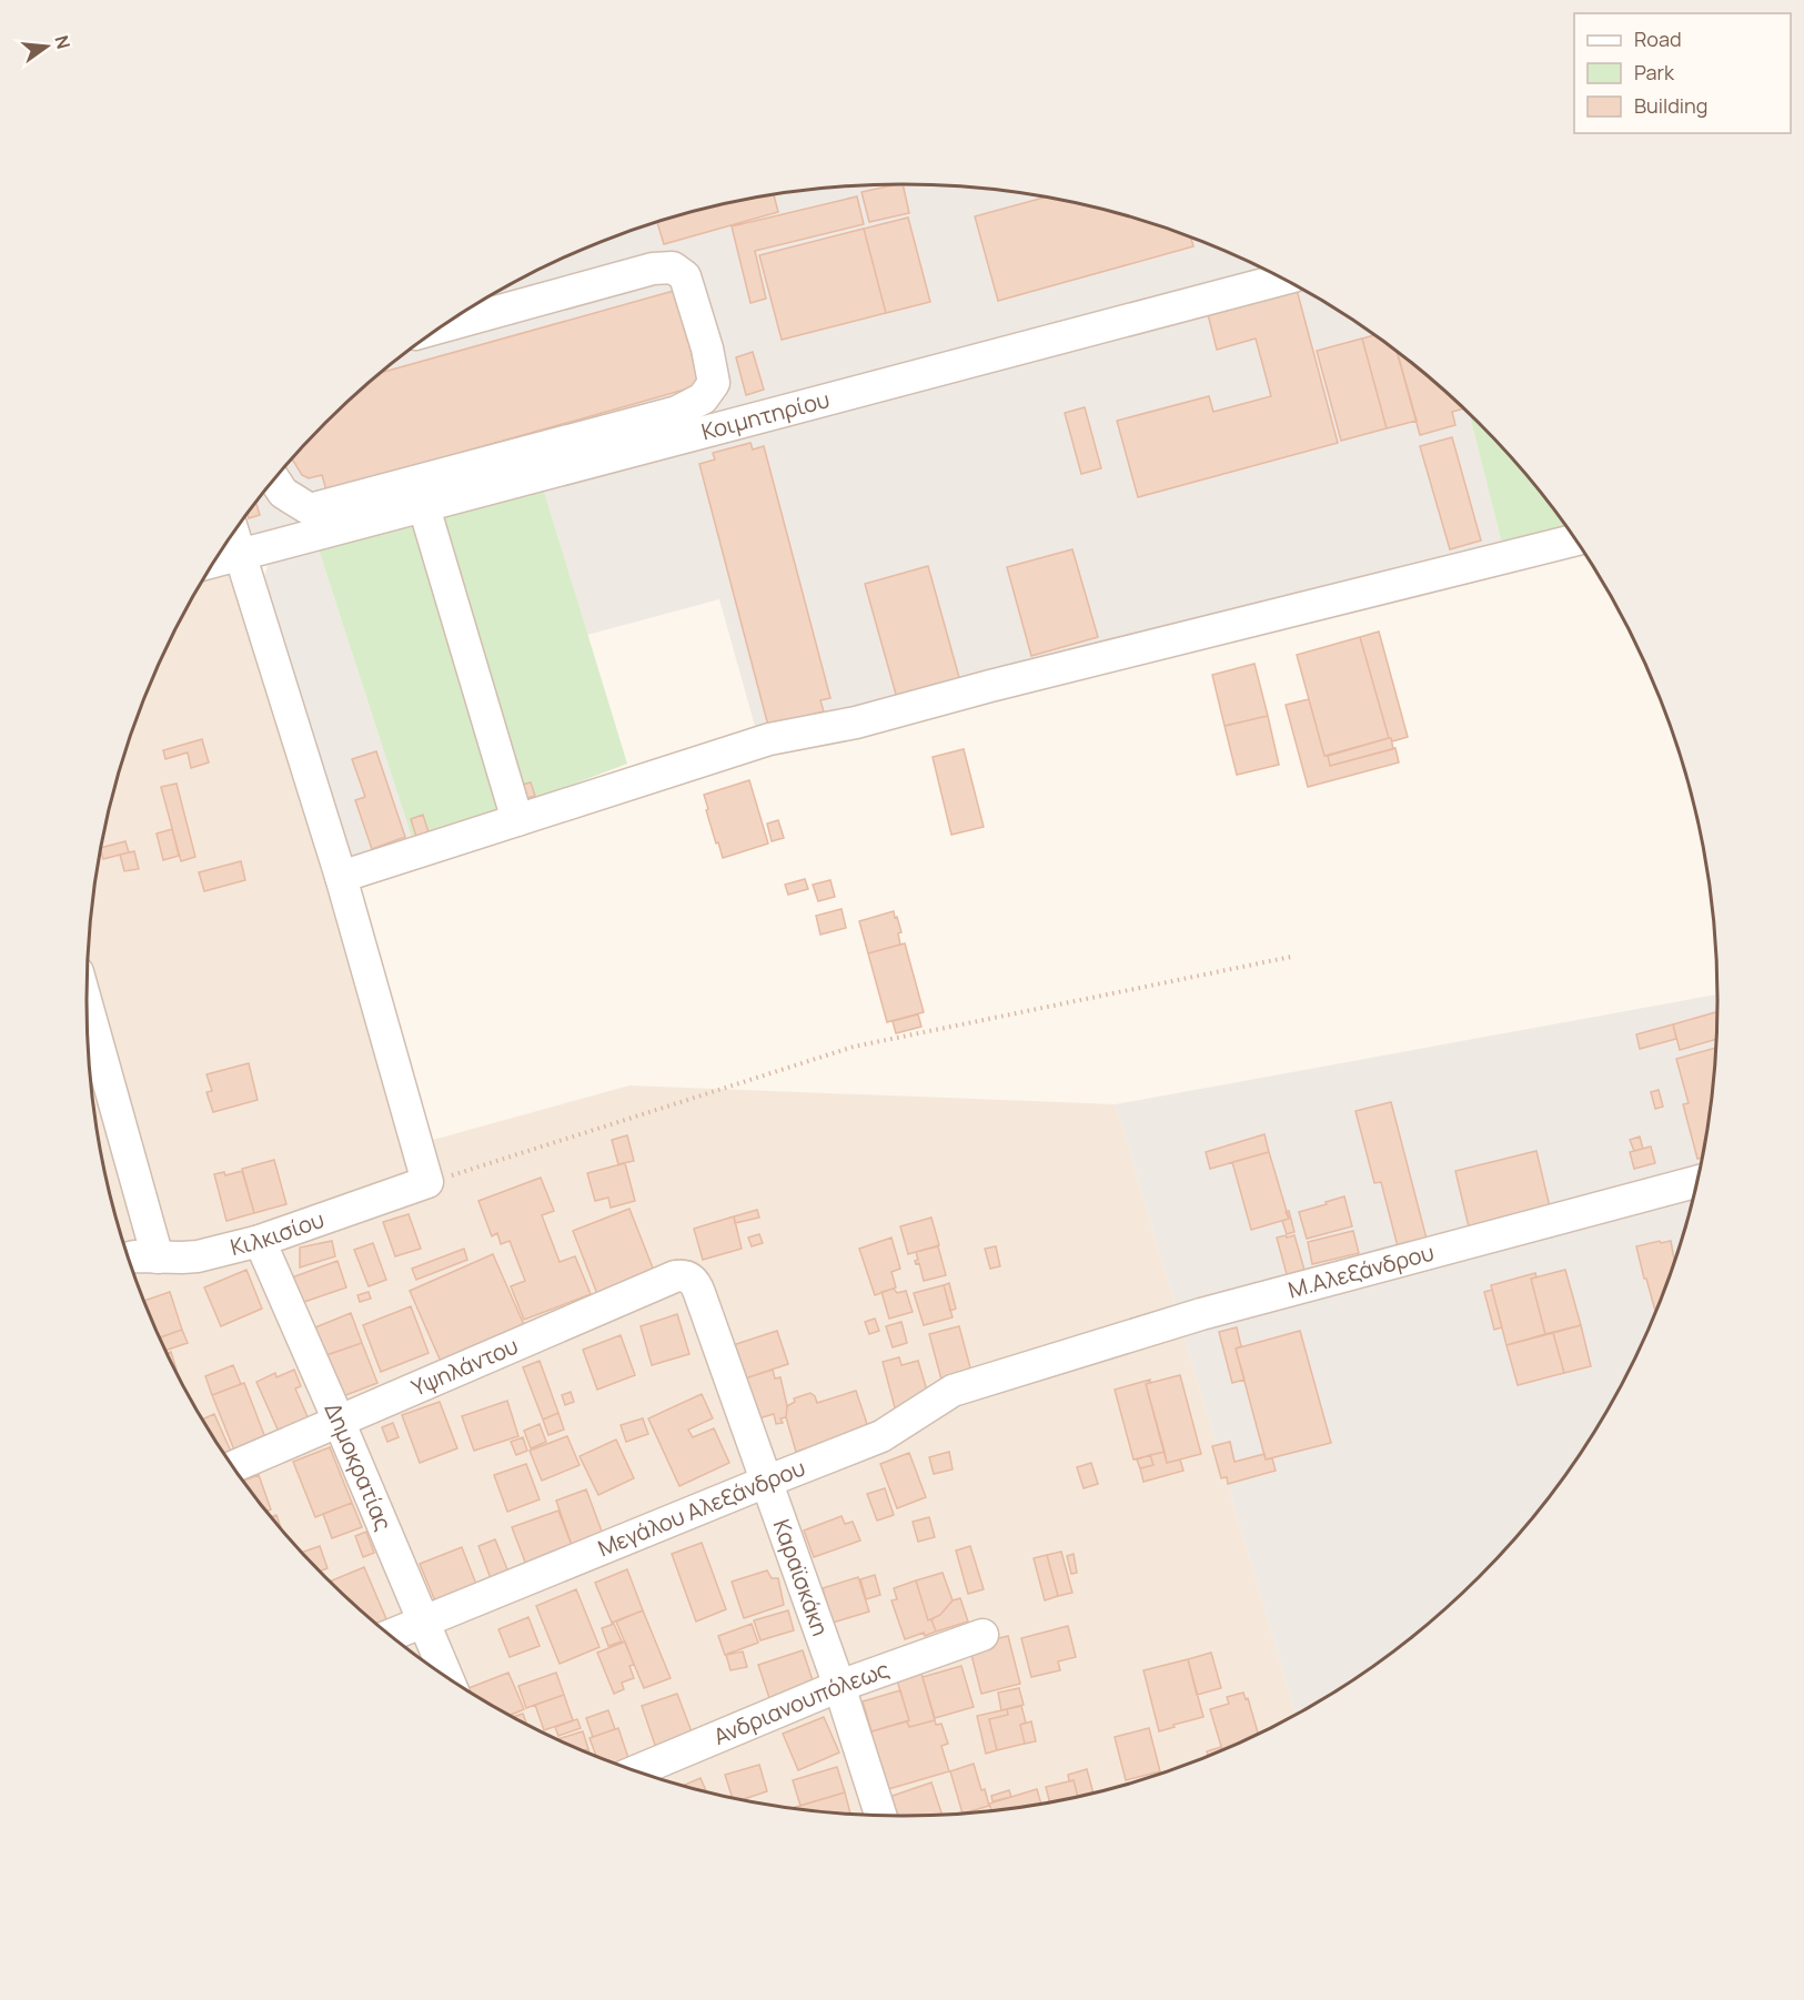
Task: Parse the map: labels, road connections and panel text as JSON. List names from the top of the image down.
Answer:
{
  "streets": {
    "street": [
      "Κοιμητηρίου",
      "Κιλκισίου",
      "Μ.Αλεξάνδρου",
      "Υψηλάντου",
      "Δημοκρατίας",
      "Μεγάλου Αλεξάνδρου",
      "Καραϊσκάκη",
      "Ανδριανουπόλεως"
    ]
  },
  "crossings": [
    ["Κιλκισίου", "Δημοκρατίας"],
    ["Μ.Αλεξάνδρου", "Μεγάλου Αλεξάνδρου"],
    ["Υψηλάντου", "Δημοκρατίας"],
    ["Υψηλάντου", "Καραϊσκάκη"],
    ["Δημοκρατίας", "Μεγάλου Αλεξάνδρου"],
    ["Μεγάλου Αλεξάνδρου", "Καραϊσκάκη"],
    ["Καραϊσκάκη", "Ανδριανουπόλεως"]
  ],
  "legend": ["Road", "Park", "Building"],
  "north": "right"
}
